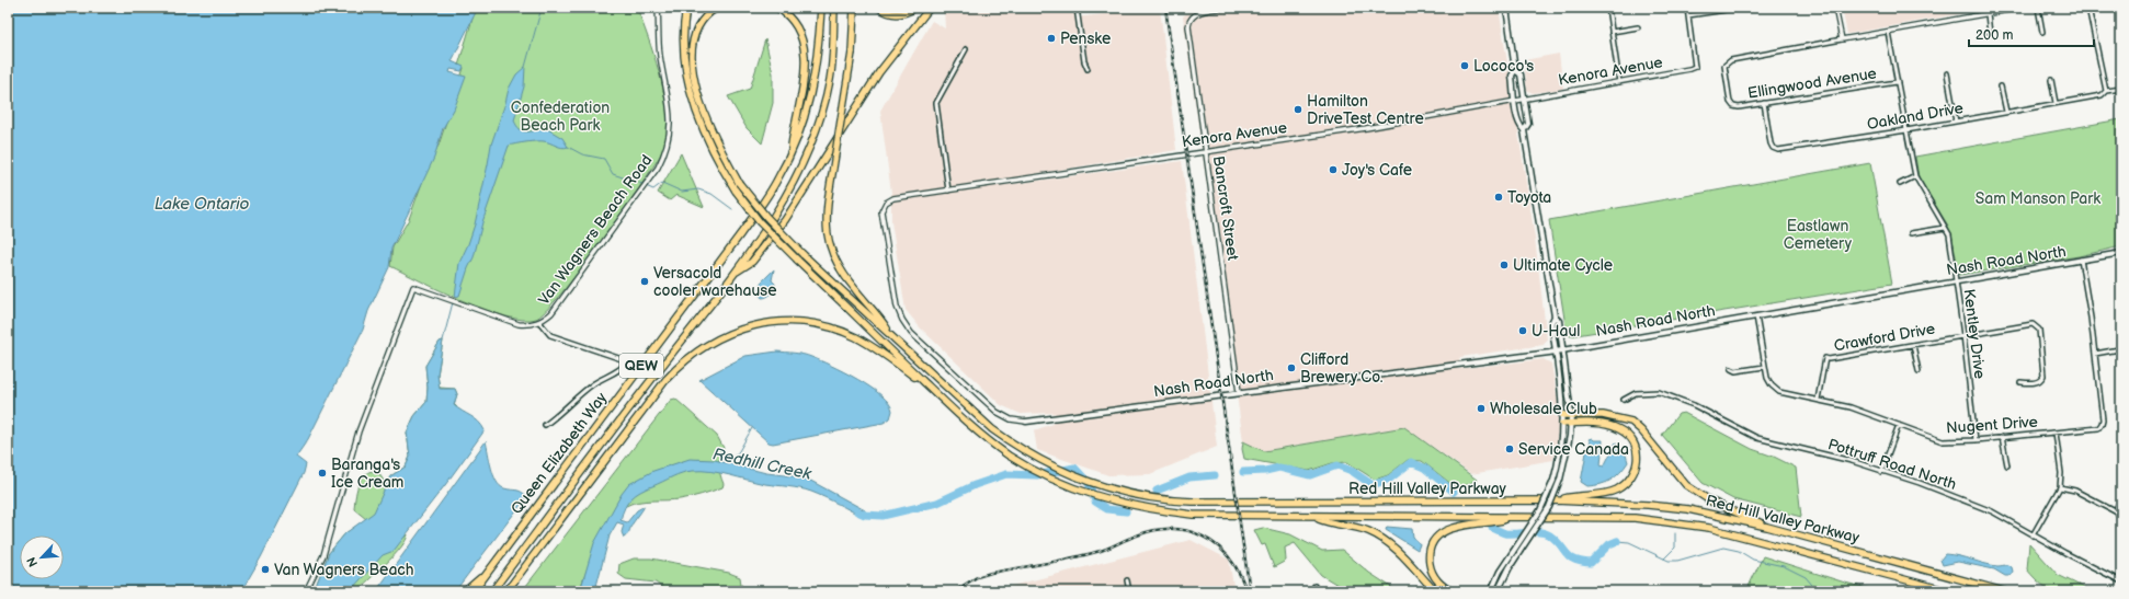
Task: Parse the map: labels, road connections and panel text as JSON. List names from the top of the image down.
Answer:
{
  "streets": {
    "highway": ["QEW", "Queen Elizabeth Way", "Red Hill Valley Parkway"],
    "main road": ["Nash Road North"],
    "street": [
      "Kenora Avenue",
      "Ellingwood Avenue",
      "Oakland Drive",
      "Bancroft Street",
      "Van Wagners Beach Road",
      "Kentley Drive",
      "Crawford Drive",
      "Nugent Drive",
      "Pottruff Road North"
    ]
  },
  "crossings": [
    ["Kenora Avenue", "Bancroft Street"],
    ["Kenora Avenue", "Nash Road North"],
    ["Ellingwood Avenue", "Oakland Drive"],
    ["Ellingwood Avenue", "Kentley Drive"],
    ["Oakland Drive", "Kentley Drive"],
    ["Bancroft Street", "Nash Road North"],
    ["Nash Road North", "Kentley Drive"],
    ["Nash Road North", "Nugent Drive"],
    ["Kentley Drive", "Crawford Drive"],
    ["Kentley Drive", "Nugent Drive"],
    ["Crawford Drive", "Nugent Drive"]
  ],
  "water": ["Lake Ontario", "Redhill Creek"],
  "parks": ["Confederation Beach Park", "Sam Manson Park", "Eastlawn Cemetery"],
  "places": [
    "Penske",
    "Lococo's",
    "Hamilton DriveTest Centre",
    "Joy's Cafe",
    "Toyota",
    "Ultimate Cycle",
    "Versacold cooler warehause",
    "U-Haul",
    "Clifford Brewery Co.",
    "Wholesale Club",
    "Service Canada",
    "Baranga's Ice Cream",
    "Van Wagners Beach"
  ],
  "scale_bar": "200 m",
  "north": "bottom left"
}
